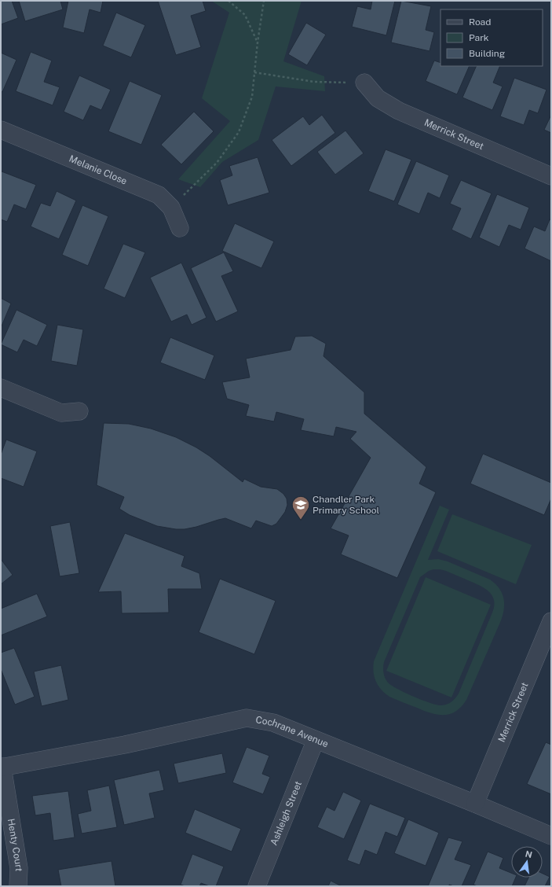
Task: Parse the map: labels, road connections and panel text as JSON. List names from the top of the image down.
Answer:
{
  "streets": {
    "street": [
      "Merrick Street",
      "Melanie Close",
      "Cochrane Avenue",
      "Ashleigh Street",
      "Henty Court"
    ]
  },
  "crossings": [
    ["Merrick Street", "Cochrane Avenue"],
    ["Cochrane Avenue", "Ashleigh Street"],
    ["Cochrane Avenue", "Henty Court"]
  ],
  "places": {
    "school or university": ["Chandler Park Primary School"]
  },
  "legend": ["Road", "Park", "Building"],
  "north": "top"
}
